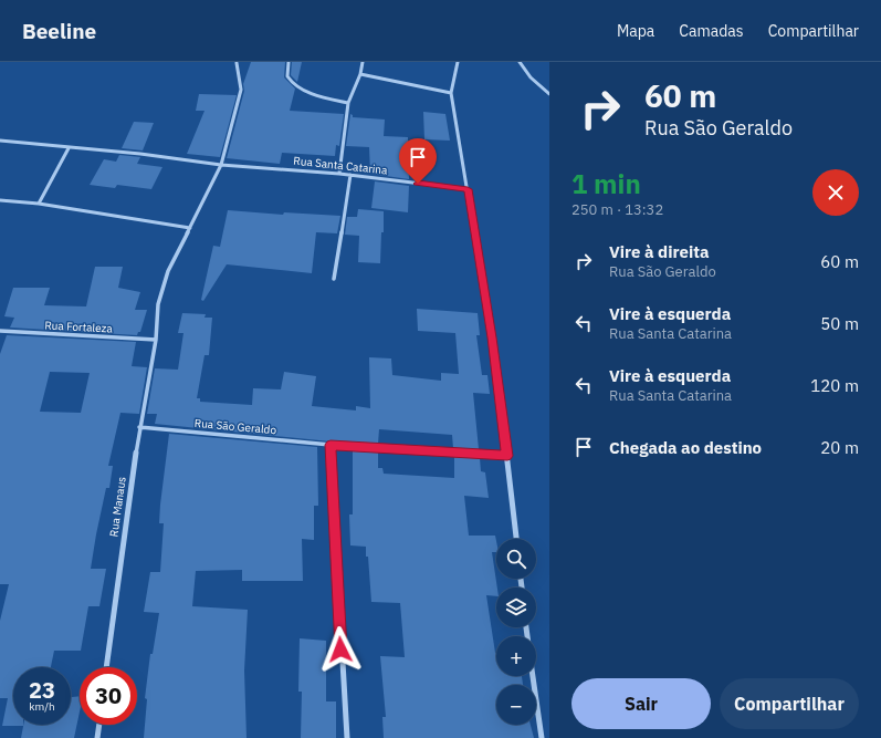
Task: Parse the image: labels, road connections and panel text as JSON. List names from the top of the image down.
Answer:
{
  "streets": {
    "street": [
      "Rua Santa Catarina",
      "Rua Fortaleza",
      "Rua São Geraldo",
      "Rua Manaus"
    ]
  },
  "crossings": [
    ["Rua Santa Catarina", "Rua Manaus"],
    ["Rua Fortaleza", "Rua Manaus"],
    ["Rua São Geraldo", "Rua Manaus"]
  ],
  "page": {
    "header": "Beeline",
    "nav": ["Mapa", "Camadas", "Compartilhar"],
    "turn": ["60 m", "Rua São Geraldo"],
    "heading": ["1 min", "250 m · 13:32"],
    "list": [
      {
        "name": "Vire à direita",
        "note": "Rua São Geraldo",
        "value": "60 m"
      },
      {
        "name": "Vire à esquerda",
        "note": "Rua Santa Catarina",
        "value": "50 m"
      },
      {
        "name": "Vire à esquerda",
        "note": "Rua Santa Catarina",
        "value": "120 m"
      },
      {
        "name": "Chegada ao destino",
        "value": "20 m"
      }
    ],
    "map_buttons": ["+", "−"],
    "speed": "23 km/h",
    "limit": "30",
    "buttons": ["Sair", "Compartilhar"]
  }
}
